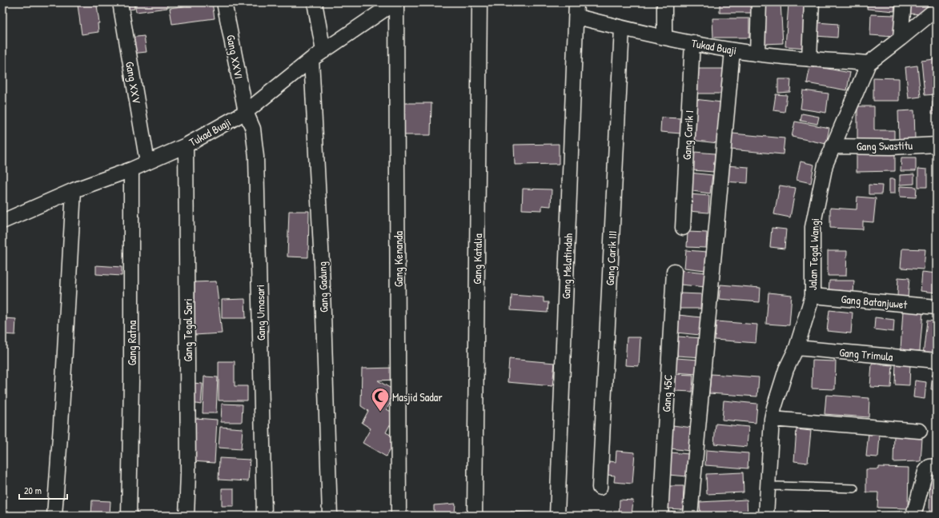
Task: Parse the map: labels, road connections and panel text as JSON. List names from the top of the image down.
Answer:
{
  "streets": {
    "street": [
      "Tukad Buaji",
      "Gang XXVI",
      "Gang XXV",
      "Gang Carik I",
      "Gang Swastitu",
      "Jalan Tegal Wangi",
      "Gang Carik III",
      "Gang Kenanda",
      "Gang Katalia",
      "Gang Melatindah",
      "Gang Gadung",
      "Gang Batanjuwet",
      "Gang Umasari",
      "Gang Tegal Sari",
      "Gang Ratna",
      "Gang Trimula",
      "Gang 45C"
    ]
  },
  "crossings": [
    ["Tukad Buaji", "Gang XXVI"],
    ["Tukad Buaji", "Gang XXV"],
    ["Tukad Buaji", "Gang Carik I"],
    ["Tukad Buaji", "Jalan Tegal Wangi"],
    ["Tukad Buaji", "Gang Carik III"],
    ["Tukad Buaji", "Gang Kenanda"],
    ["Tukad Buaji", "Gang Melatindah"],
    ["Tukad Buaji", "Gang Gadung"],
    ["Tukad Buaji", "Gang Umasari"],
    ["Tukad Buaji", "Gang Tegal Sari"],
    ["Tukad Buaji", "Gang Ratna"],
    ["Gang XXVI", "Gang Umasari"],
    ["Gang Swastitu", "Jalan Tegal Wangi"],
    ["Jalan Tegal Wangi", "Gang Batanjuwet"],
    ["Jalan Tegal Wangi", "Gang Trimula"]
  ],
  "places": {
    "mosque": ["Masjid Sadar"]
  },
  "scale_bar": "20 m"
}
